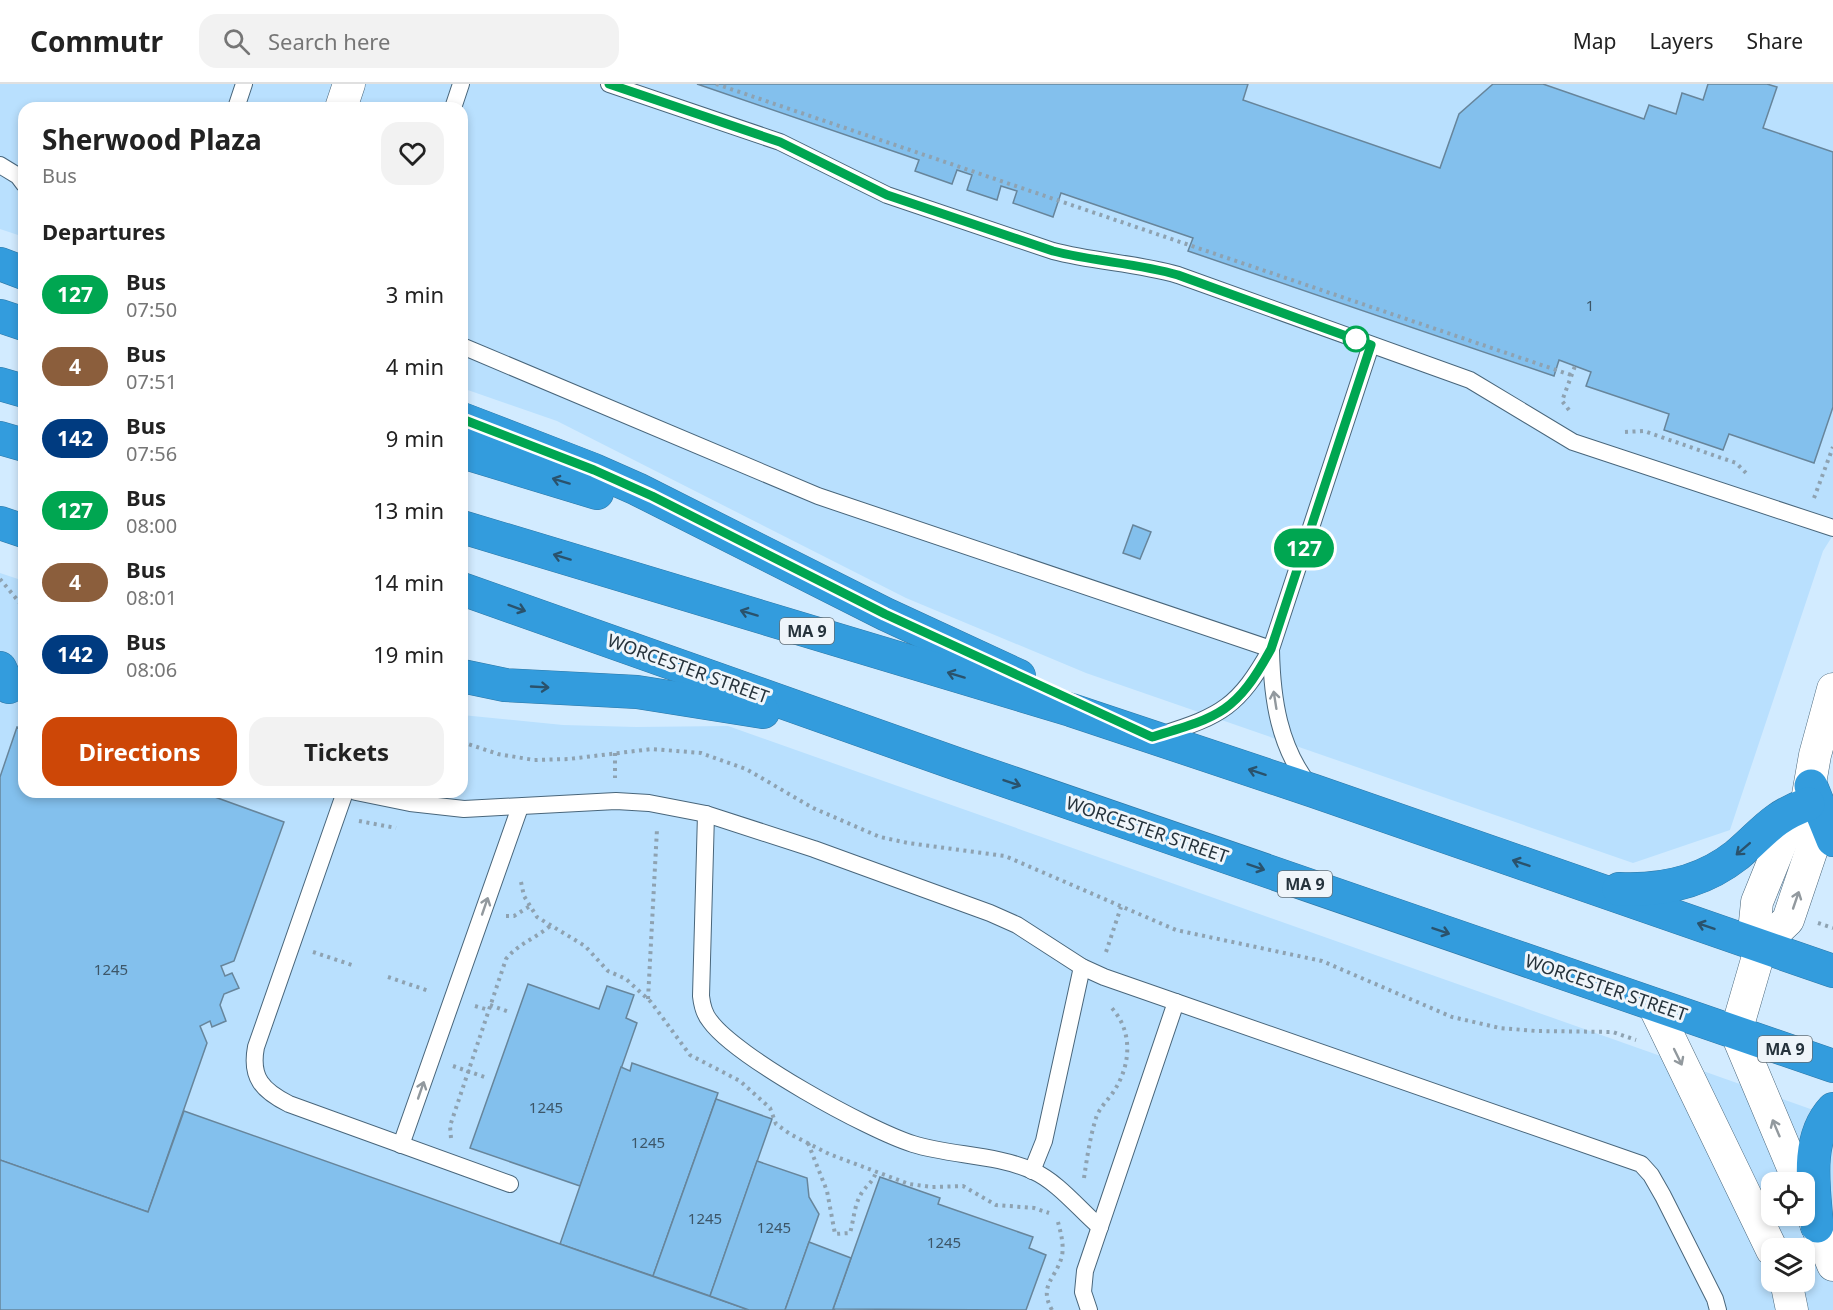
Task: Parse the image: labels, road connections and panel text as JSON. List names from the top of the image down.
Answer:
{
  "streets": {
    "highway": ["MA 9", "WORCESTER STREET"]
  },
  "lines": ["bus line 127"],
  "house_numbers": [
    "1",
    "1245",
    "1245",
    "1245",
    "1245",
    "1245",
    "1245"
  ],
  "page": {
    "header": "Commutr",
    "search": "Search here",
    "nav": ["Map", "Layers", "Share"],
    "on_map": "127",
    "heading": [
      ["Sherwood Plaza", "Bus"],
      "Departures"
    ],
    "list": [
      {
        "mark": "127",
        "name": "Bus",
        "note": "07:50",
        "value": "3 min"
      },
      {
        "mark": "4",
        "name": "Bus",
        "note": "07:51",
        "value": "4 min"
      },
      {
        "mark": "142",
        "name": "Bus",
        "note": "07:56",
        "value": "9 min"
      },
      {
        "mark": "127",
        "name": "Bus",
        "note": "08:00",
        "value": "13 min"
      },
      {
        "mark": "4",
        "name": "Bus",
        "note": "08:01",
        "value": "14 min"
      },
      {
        "mark": "142",
        "name": "Bus",
        "note": "08:06",
        "value": "19 min"
      }
    ],
    "buttons": ["Directions", "Tickets"]
  }
}
